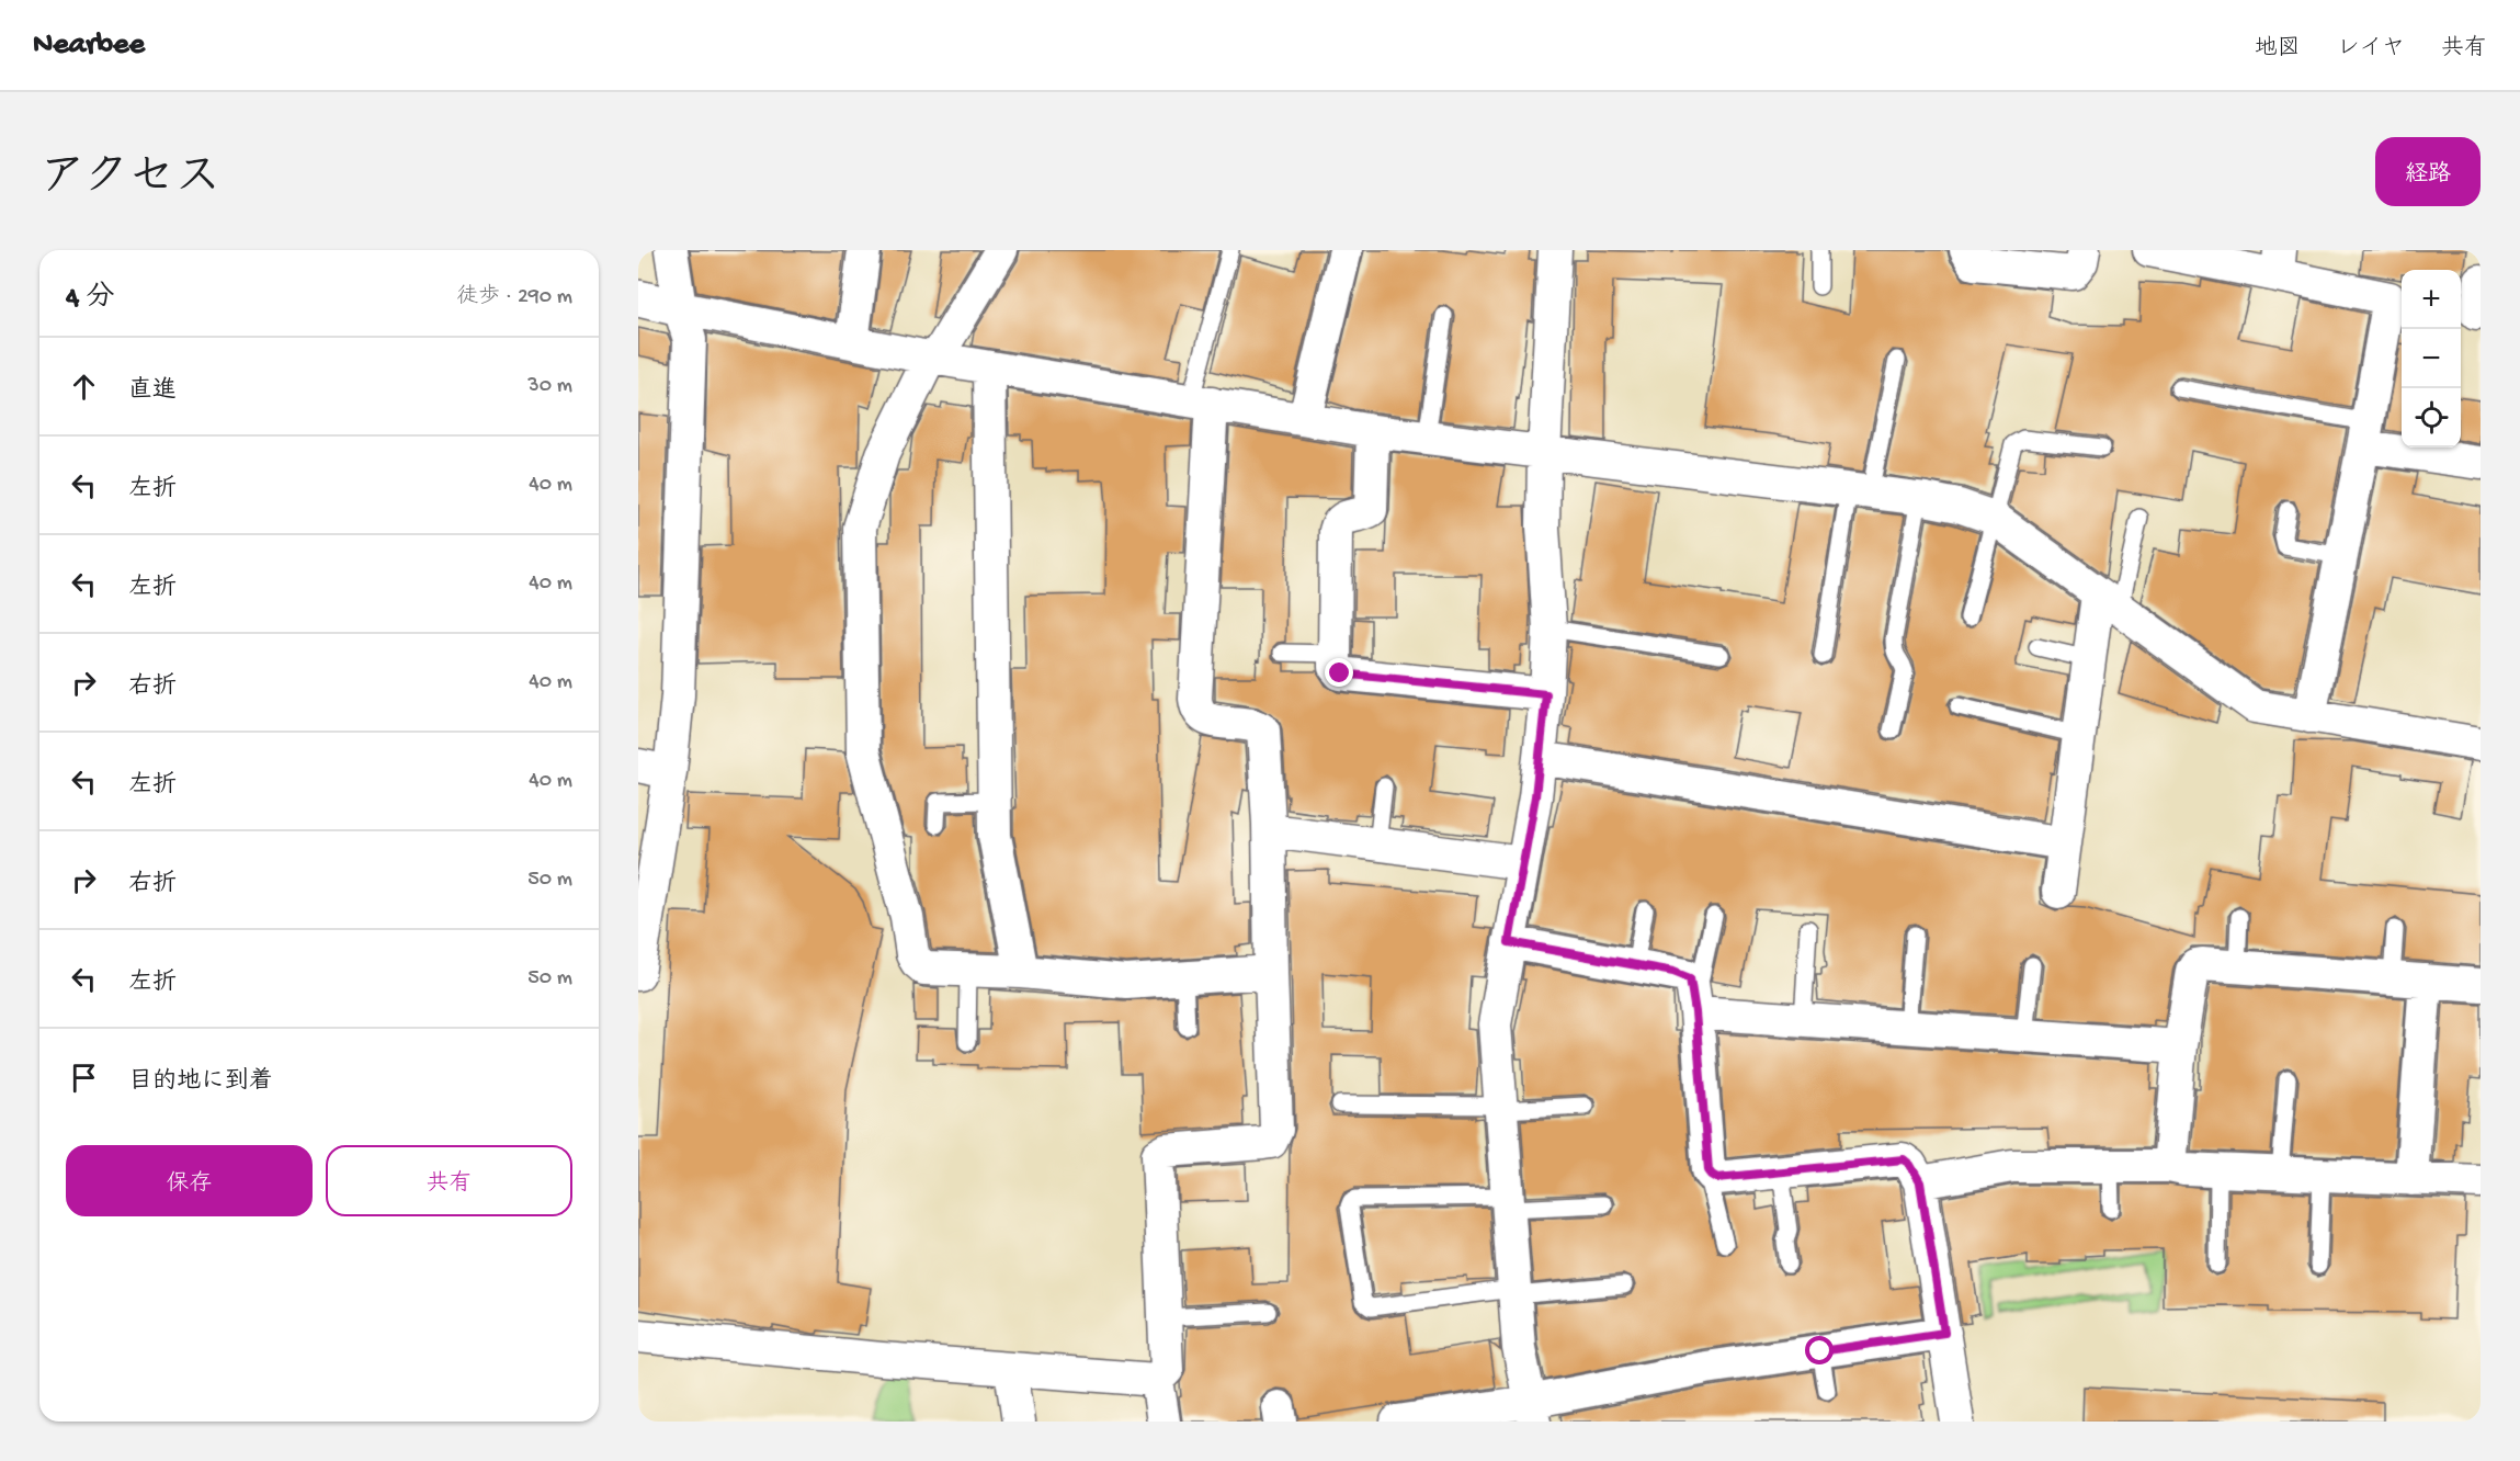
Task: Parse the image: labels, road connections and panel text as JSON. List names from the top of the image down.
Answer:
{
  "page": {
    "header": "Nearbee",
    "nav": ["地図", "レイヤ", "共有"],
    "title": "アクセス",
    "buttons": [
      "経路",
      ["保存", "共有"]
    ],
    "heading": ["4 分", "徒歩 · 290 m"],
    "map_buttons": ["+", "−"],
    "list": [
      ["直進", "30 m"],
      ["左折", "40 m"],
      ["左折", "40 m"],
      ["右折", "40 m"],
      ["左折", "40 m"],
      ["右折", "50 m"],
      ["左折", "50 m"],
      "目的地に到着"
    ]
  }
}
